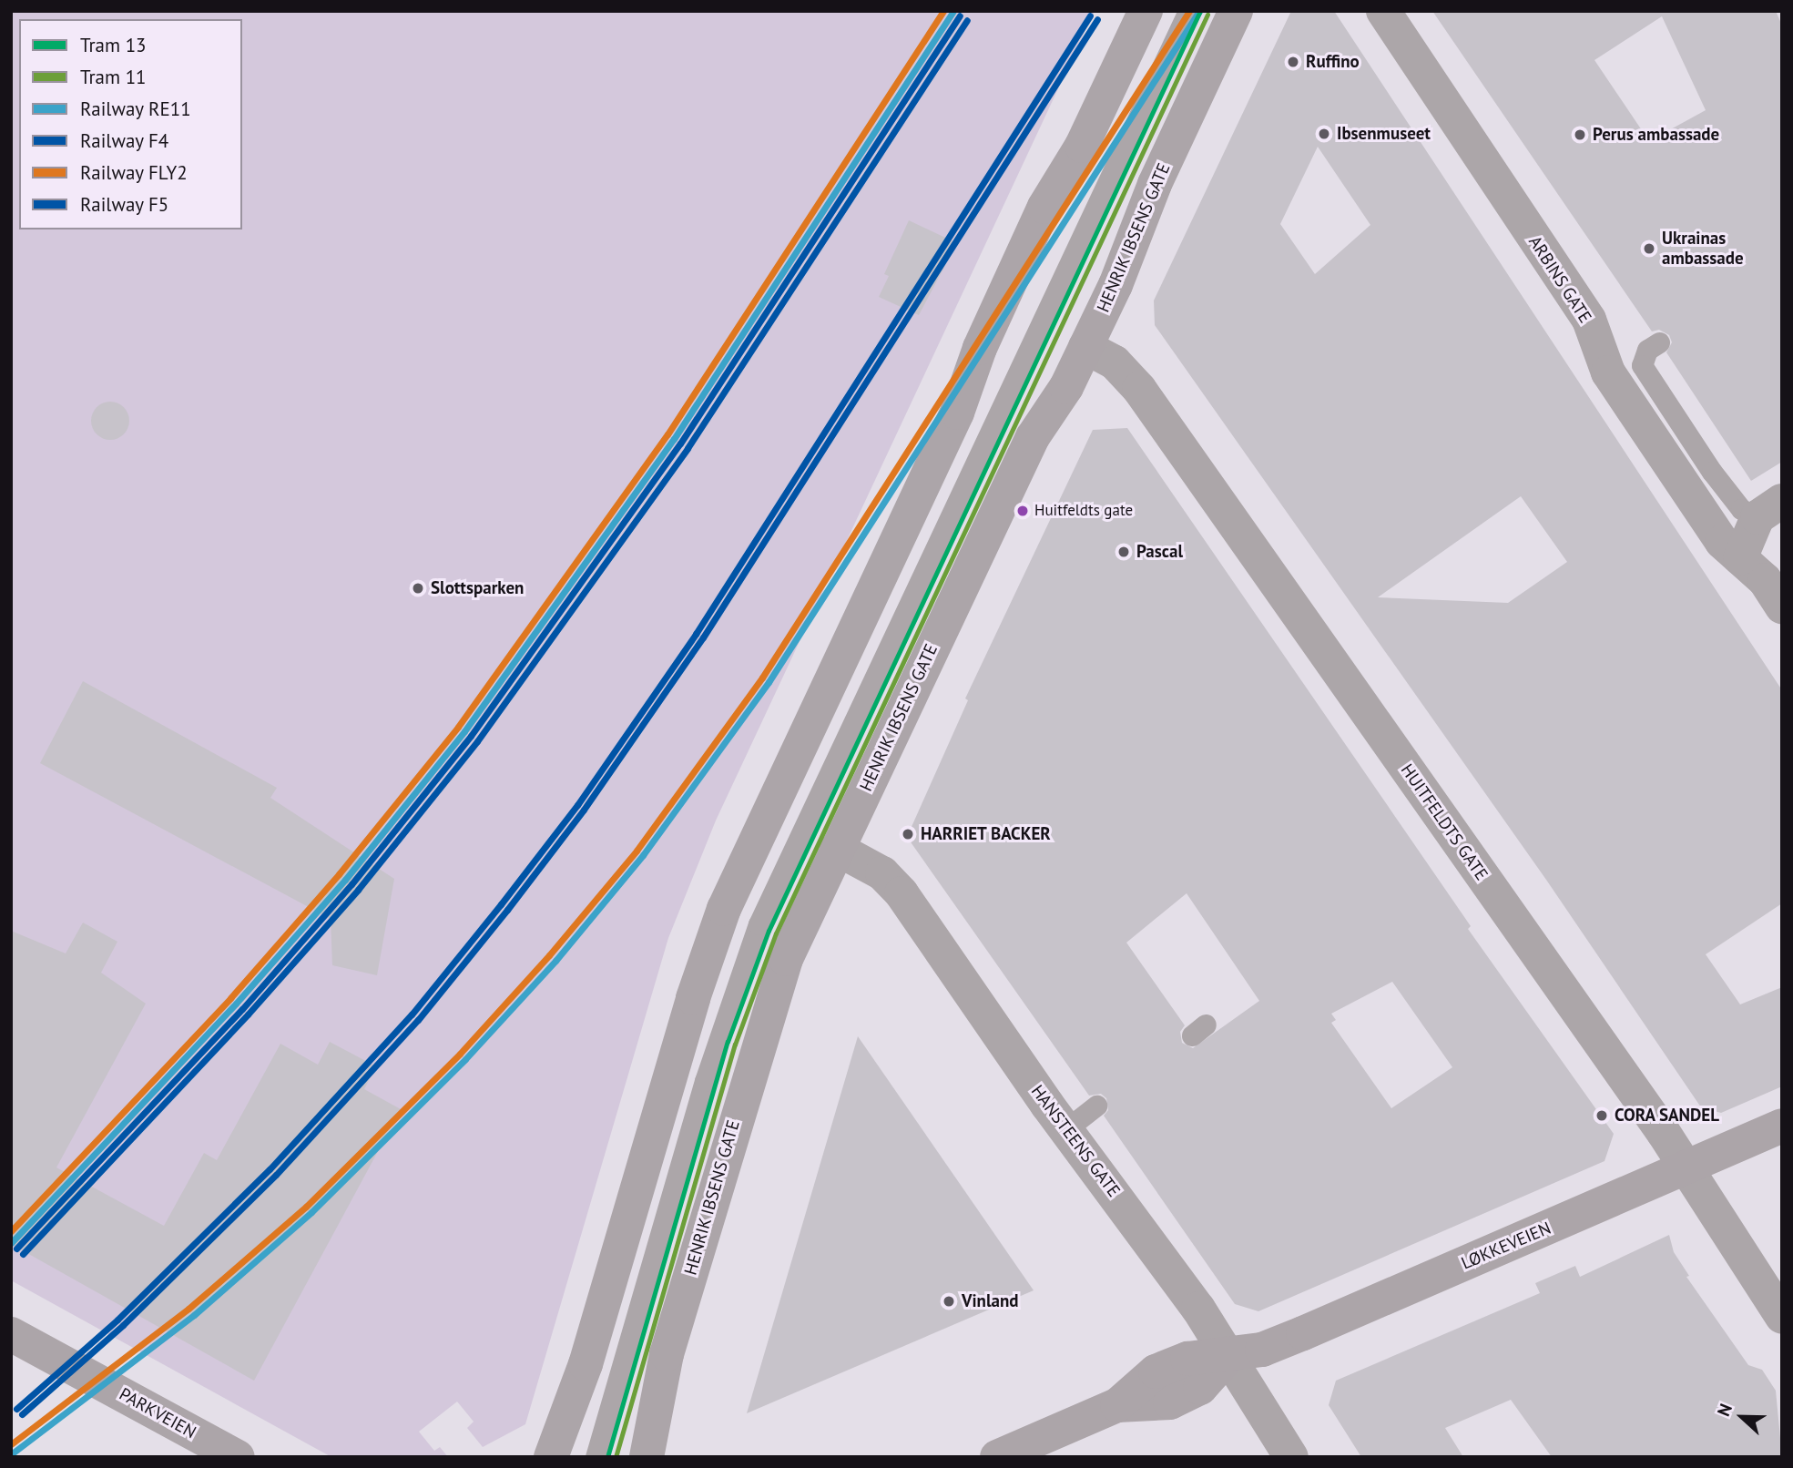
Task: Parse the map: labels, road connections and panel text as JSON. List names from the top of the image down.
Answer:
{
  "streets": {
    "main road": ["HENRIK IBSENS GATE", "LØKKEVEIEN", "PARKVEIEN"],
    "street": ["ARBINS GATE", "HUITFELDTS GATE", "HANSTEENS GATE"]
  },
  "crossings": [
    ["HENRIK IBSENS GATE", "HUITFELDTS GATE"],
    ["HENRIK IBSENS GATE", "HANSTEENS GATE"],
    ["HUITFELDTS GATE", "LØKKEVEIEN"],
    ["HANSTEENS GATE", "LØKKEVEIEN"]
  ],
  "places": [
    "Ruffino",
    "Ibsenmuseet",
    "Perus ambassade",
    "Ukrainas ambassade",
    "Huitfeldts gate",
    "Pascal",
    "Slottsparken",
    "HARRIET BACKER",
    "CORA SANDEL",
    "Vinland"
  ],
  "lines": [
    "tram line 13",
    "rail line RE11",
    "rail line FLY2",
    "tram line 11",
    "rail line F4",
    "rail line F5"
  ],
  "legend": [
    "Tram 13",
    "Tram 11",
    "Railway RE11",
    "Railway F4",
    "Railway FLY2",
    "Railway F5"
  ],
  "north": "left"
}
